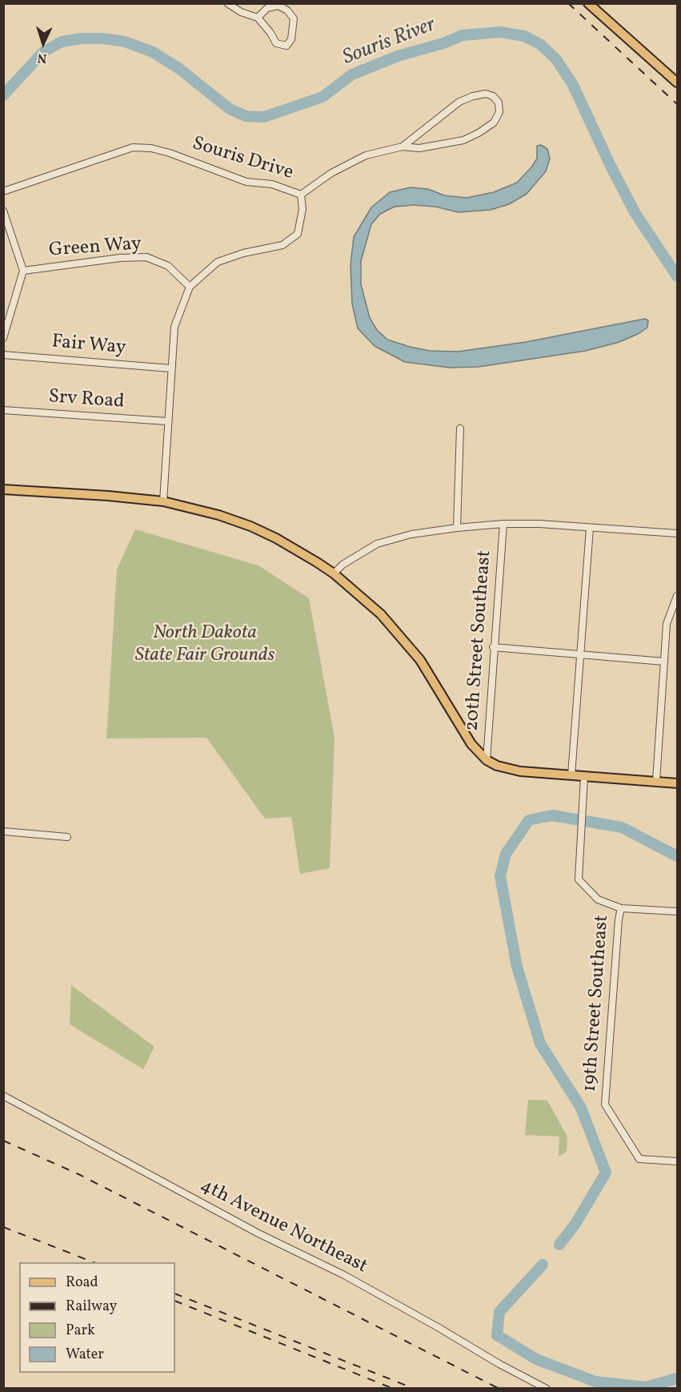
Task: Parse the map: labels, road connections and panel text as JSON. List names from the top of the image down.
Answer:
{
  "streets": {
    "street": [
      "Souris Drive",
      "Green Way",
      "Fair Way",
      "Srv Road",
      "20th Street Southeast",
      "19th Street Southeast",
      "4th Avenue Northeast"
    ]
  },
  "crossings": [
    ["Souris Drive", "Green Way"],
    ["Souris Drive", "Fair Way"],
    ["Souris Drive", "Srv Road"]
  ],
  "water": ["Souris River"],
  "parks": ["North Dakota State Fair Grounds"],
  "legend": [
    "Road",
    "Railway",
    "Park",
    "Water"
  ],
  "north": "bottom"
}
